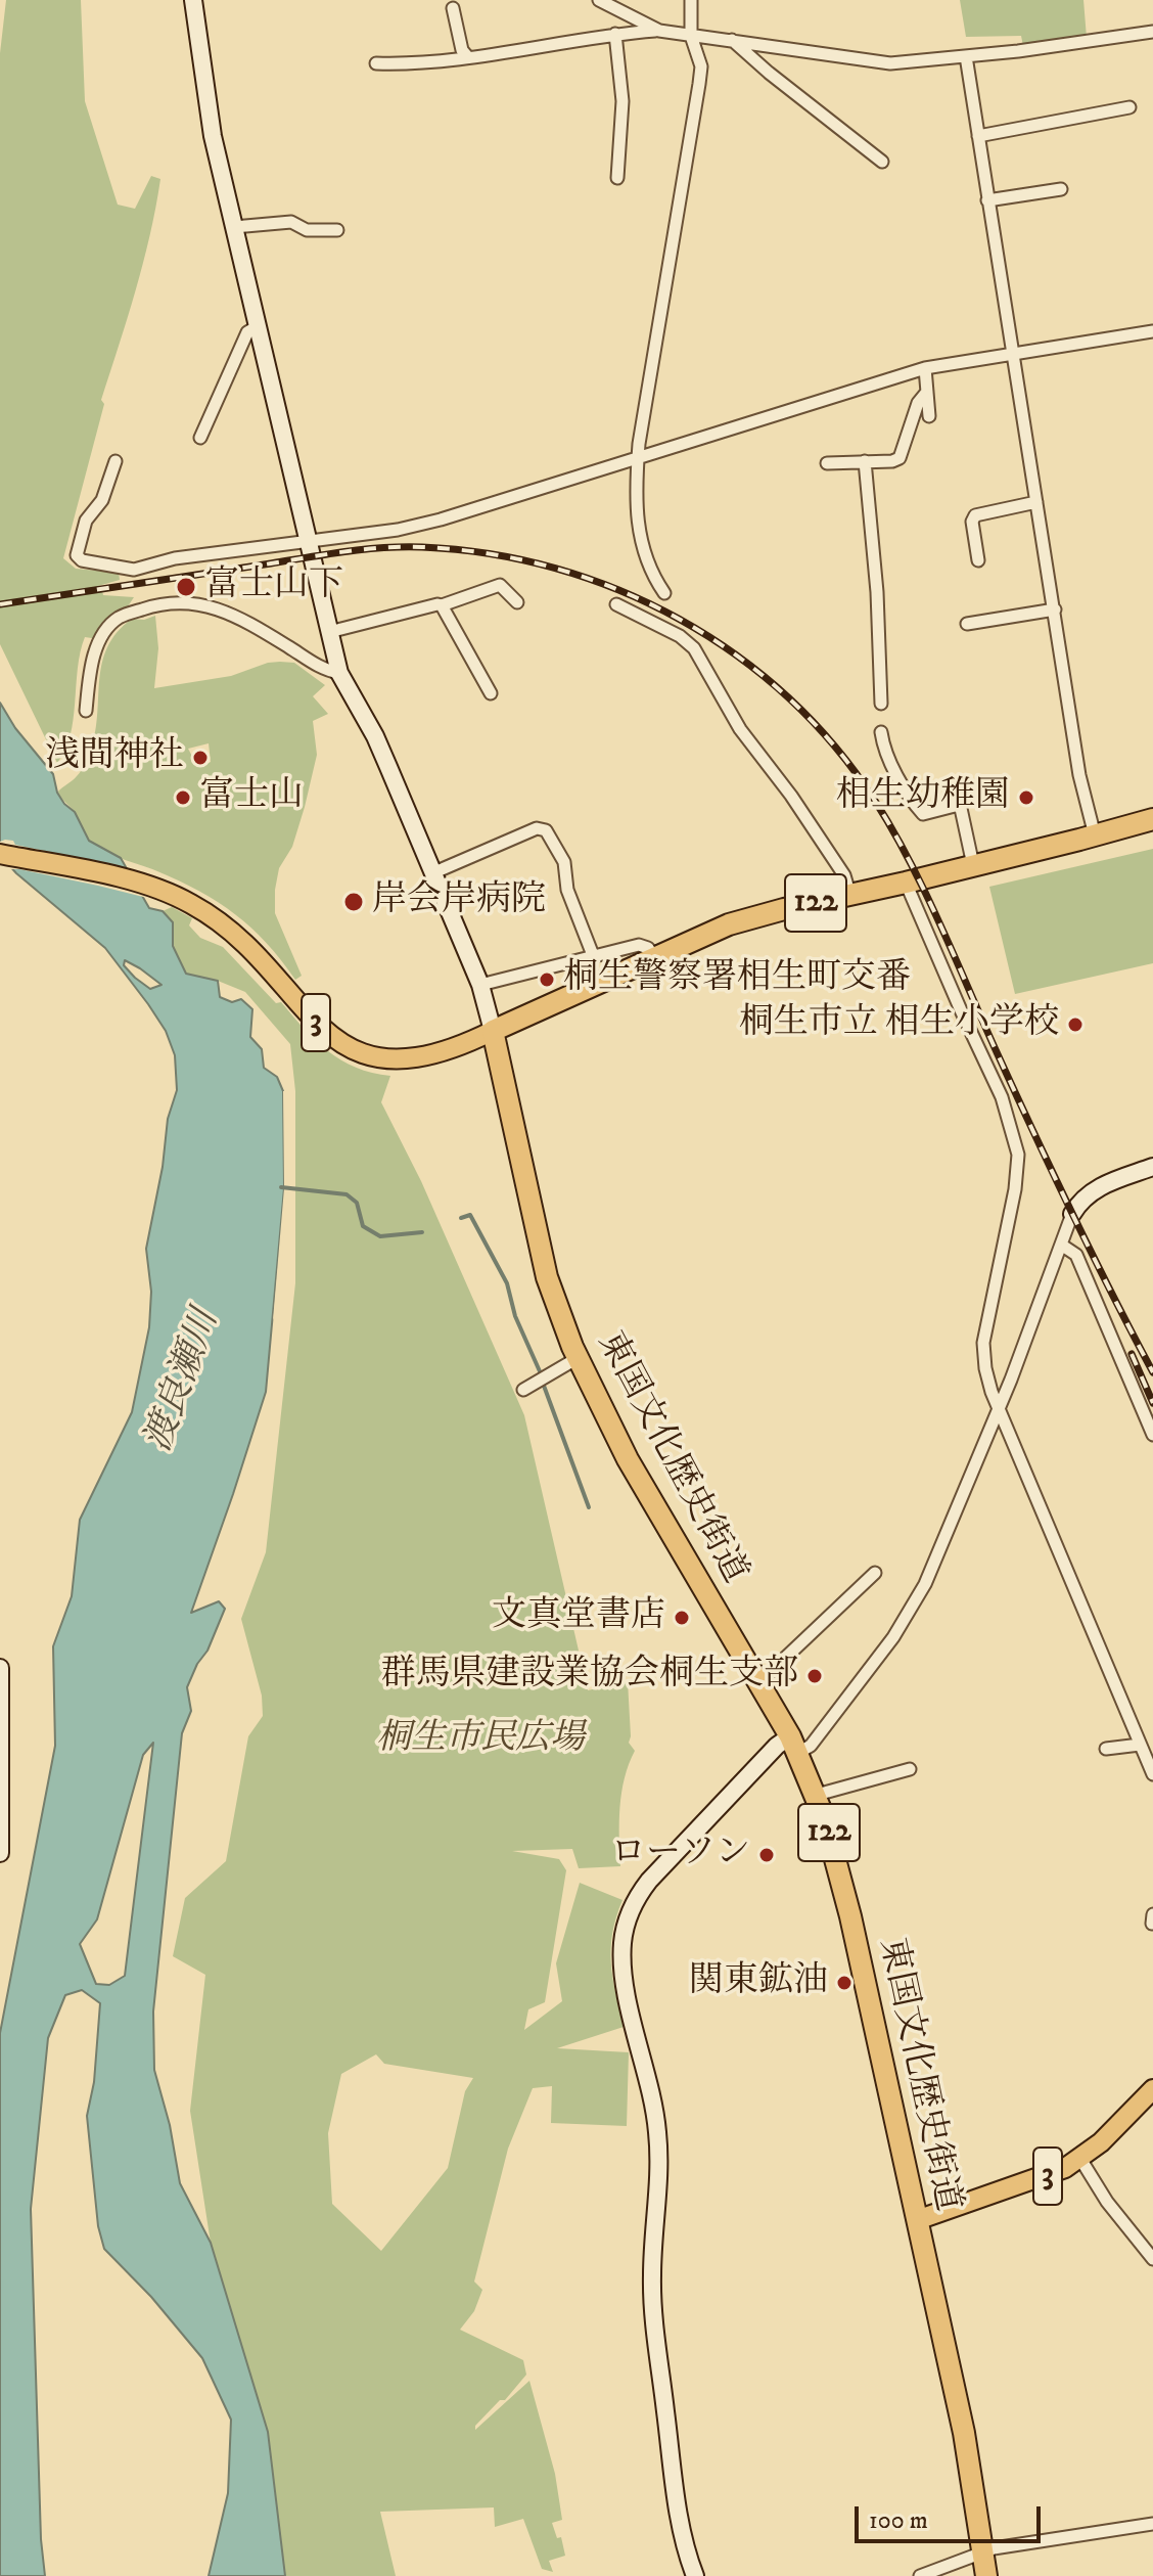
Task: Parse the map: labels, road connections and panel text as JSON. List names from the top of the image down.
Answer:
{
  "streets": {
    "highway": ["122", "東国文化歴史街道"],
    "main road": ["3"]
  },
  "crossings": [
    ["122", "3"],
    ["122", "東国文化歴史街道"],
    ["3", "東国文化歴史街道"]
  ],
  "water": ["渡良瀬川"],
  "parks": ["桐生市民広場"],
  "places": [
    "富士山下",
    "浅間神社",
    "富士山",
    "相生幼稚園",
    "岸会岸病院",
    "桐生警察署相生町交番",
    "桐生市立 相生小学校",
    "文真堂書店",
    "群馬県建設業協会桐生支部",
    "ローソン",
    "関東鉱油"
  ],
  "scale_bar": "100 m"
}
